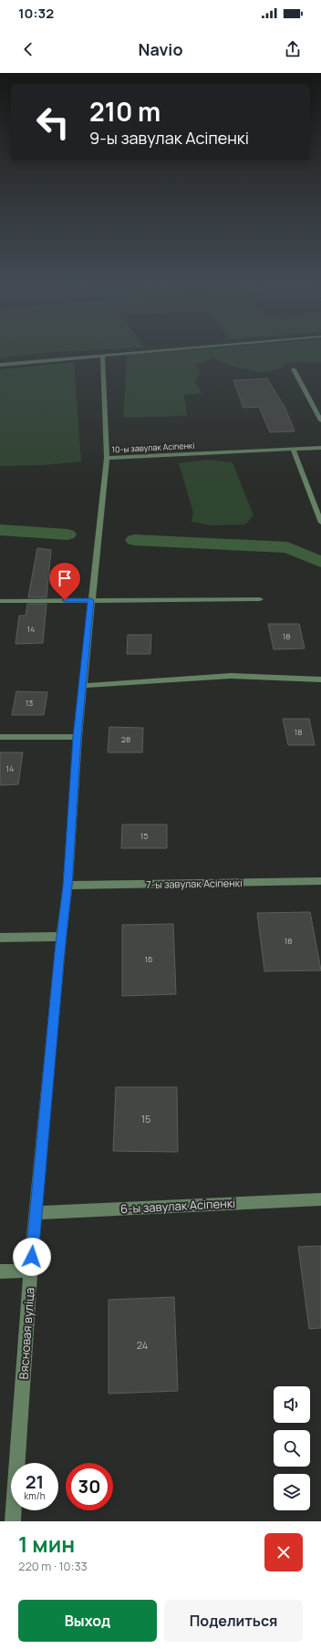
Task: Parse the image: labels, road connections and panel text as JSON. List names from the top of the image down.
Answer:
{
  "streets": {
    "street": [
      "10-ы завулак Асіпенкі",
      "7-ы завулак Асіпенкі",
      "6-ы завулак Асіпенкі",
      "Вясновая вуліца"
    ]
  },
  "crossings": [
    ["10-ы завулак Асіпенкі", "Вясновая вуліца"],
    ["7-ы завулак Асіпенкі", "Вясновая вуліца"],
    ["6-ы завулак Асіпенкі", "Вясновая вуліца"]
  ],
  "house_numbers": [
    "14",
    "18",
    "13",
    "18",
    "28",
    "14",
    "15",
    "18",
    "16",
    "15",
    "24"
  ],
  "page": {
    "status": "10:32",
    "header": "Navio",
    "turn": ["210 m", "9-ы завулак Асіпенкі"],
    "speed": "21 km/h",
    "limit": "30",
    "heading": ["1 мин", "220 m · 10:33"],
    "buttons": ["Выход", "Поделиться"]
  }
}
